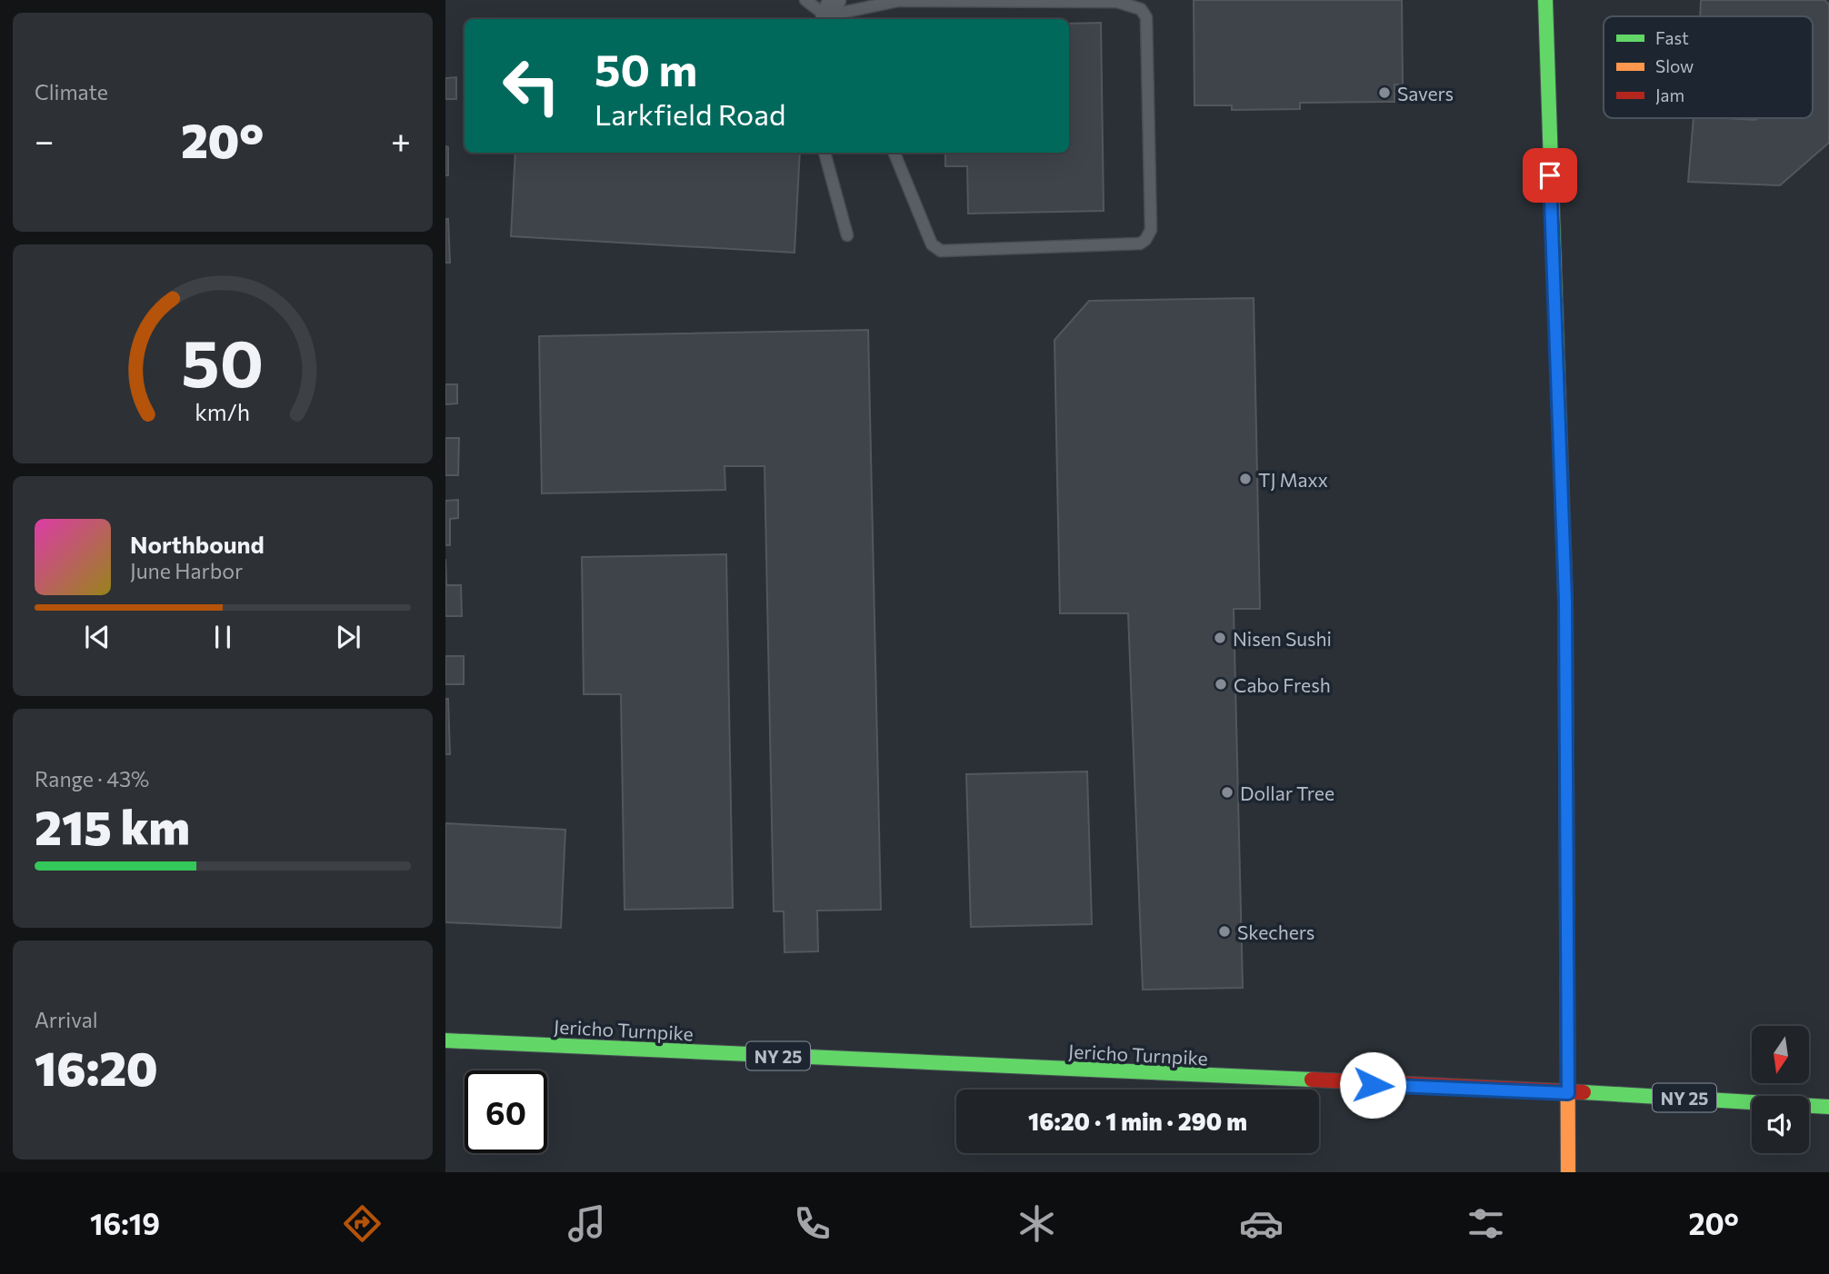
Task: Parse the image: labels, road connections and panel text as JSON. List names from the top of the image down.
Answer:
{
  "streets": {
    "main road": ["Jericho Turnpike", "NY 25"]
  },
  "places": [
    "Savers",
    "TJ Maxx",
    "Nisen Sushi",
    "Cabo Fresh",
    "Dollar Tree",
    "Skechers"
  ],
  "legend": ["Fast", "Slow", "Jam"],
  "north": "bottom",
  "page": {
    "tile": [
      "Climate",
      ["Range · 43%", "215 km"],
      ["Arrival", "16:20"]
    ],
    "turn": ["50 m", "Larkfield Road"],
    "heat": ["−", "20°", "+"],
    "song": ["Northbound", "June Harbor"],
    "limit": "60",
    "trip": "16:20 · 1 min · 290 m",
    "tabs": ["16:19", "20°"],
    "gauge": ["50", "km/h"]
  }
}
